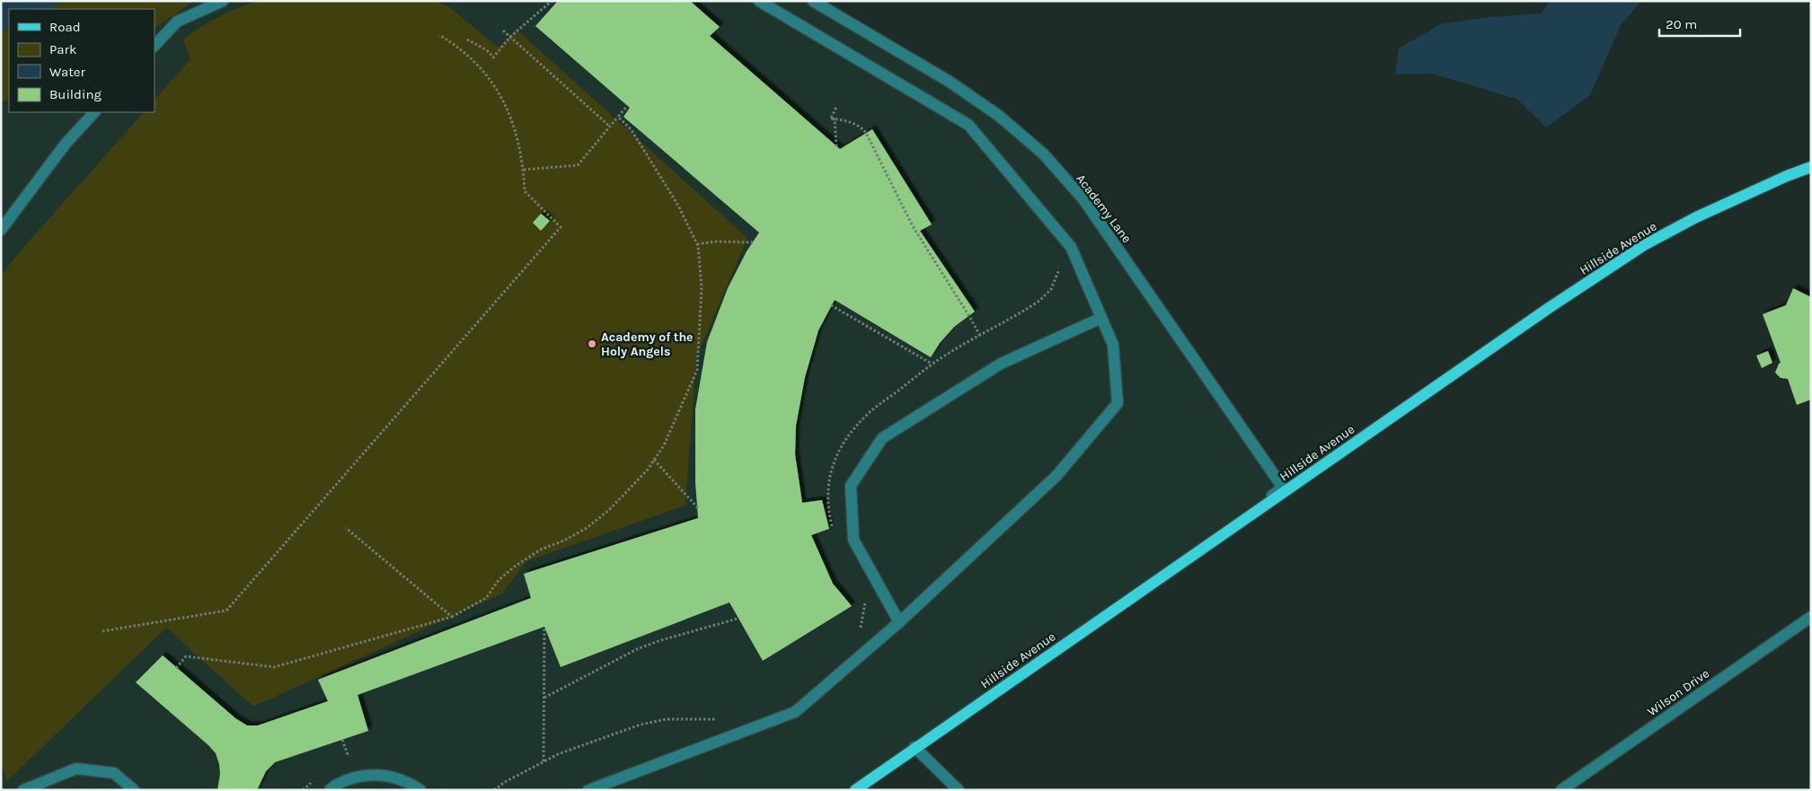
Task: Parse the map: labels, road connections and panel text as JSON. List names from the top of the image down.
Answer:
{
  "streets": {
    "main road": ["Hillside Avenue"],
    "street": ["Academy Lane", "Wilson Drive"]
  },
  "crossings": [
    ["Academy Lane", "Hillside Avenue"]
  ],
  "places": ["Academy of the Holy Angels"],
  "legend": [
    "Road",
    "Park",
    "Water",
    "Building"
  ],
  "scale_bar": "20 m"
}
